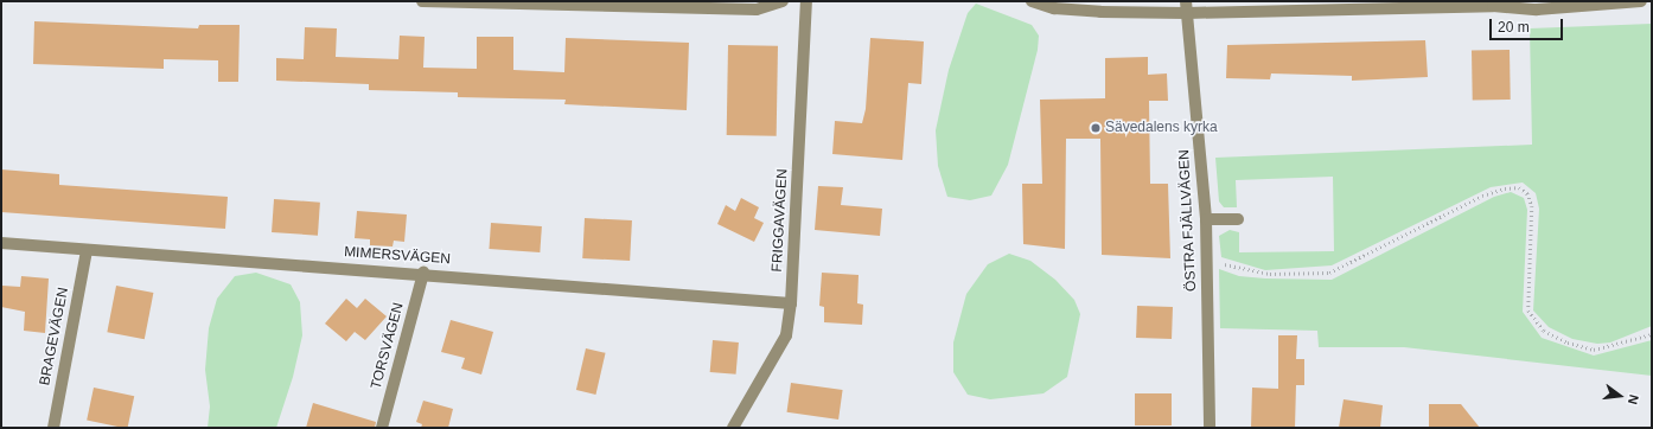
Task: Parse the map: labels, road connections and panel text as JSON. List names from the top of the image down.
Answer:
{
  "streets": {
    "street": [
      "FRIGGAVÄGEN",
      "ÖSTRA FJÄLLVÄGEN",
      "MIMERSVÄGEN",
      "BRAGEVÄGEN",
      "TORSVÄGEN"
    ]
  },
  "crossings": [
    ["FRIGGAVÄGEN", "MIMERSVÄGEN"],
    ["MIMERSVÄGEN", "BRAGEVÄGEN"],
    ["MIMERSVÄGEN", "TORSVÄGEN"]
  ],
  "places": ["Sävedalens kyrka"],
  "scale_bar": "20 m",
  "north": "right"
}
